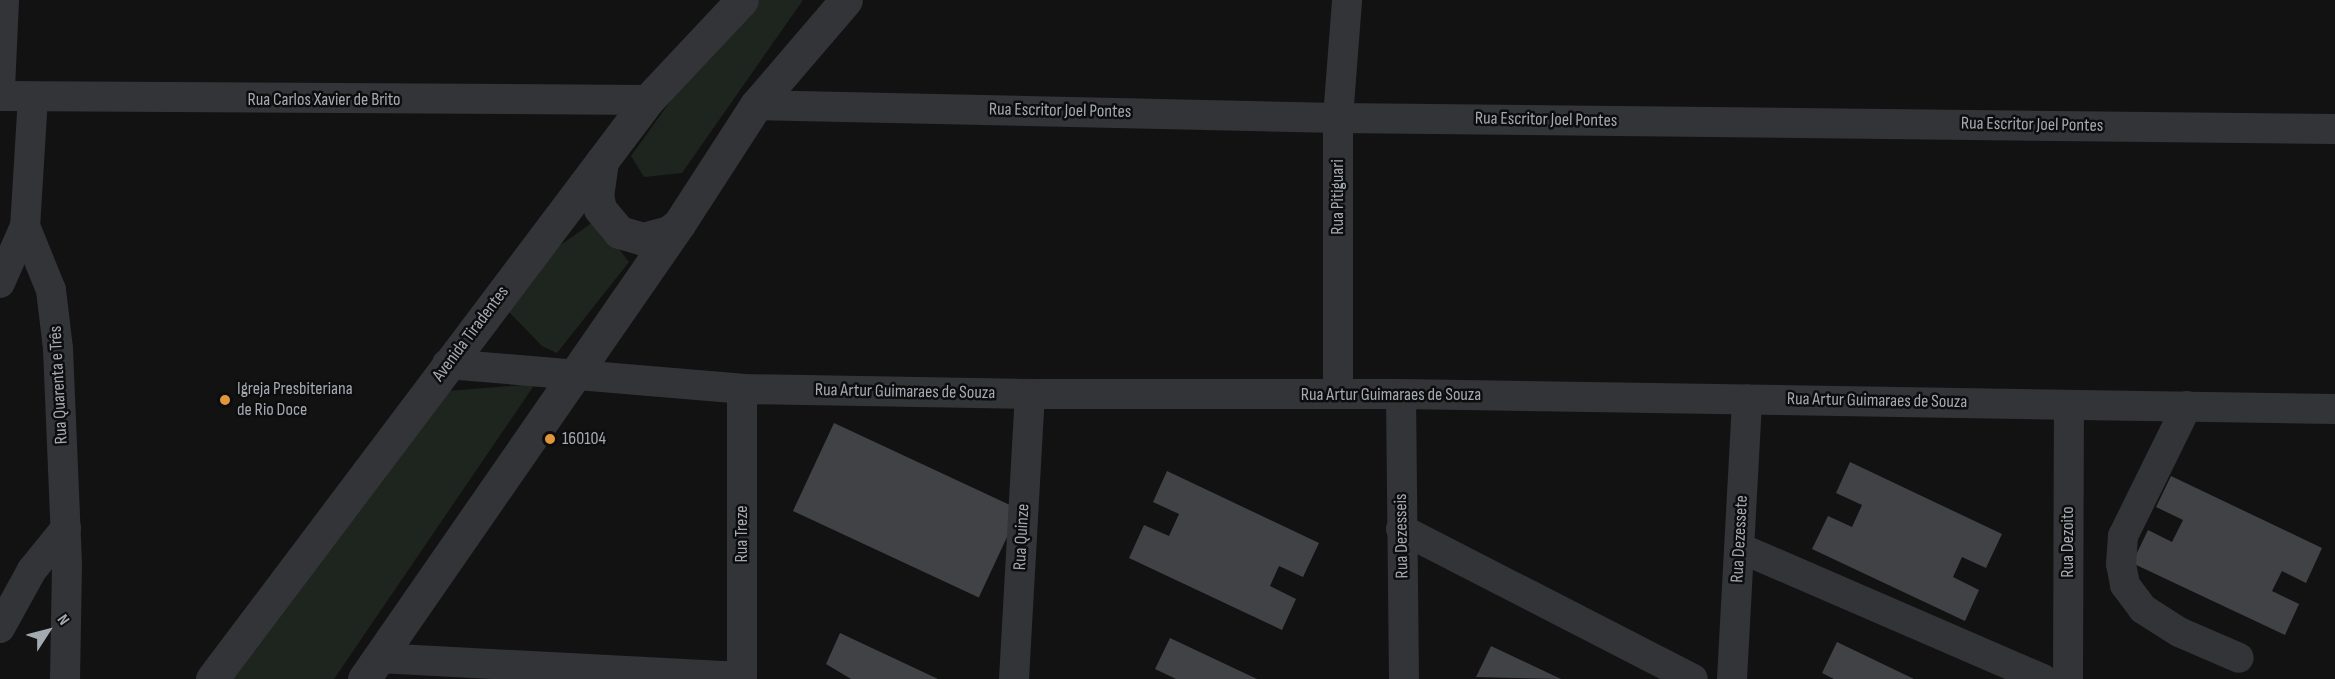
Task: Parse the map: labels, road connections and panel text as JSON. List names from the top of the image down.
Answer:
{
  "streets": {
    "street": [
      "Rua Carlos Xavier de Brito",
      "Rua Escritor Joel Pontes",
      "Rua Pitiguari",
      "Avenida Tiradentes",
      "Rua Quarenta e Três",
      "Rua Artur Guimaraes de Souza",
      "Rua Treze",
      "Rua Dezesseis",
      "Rua Quinze",
      "Rua Dezessete",
      "Rua Dezoito"
    ]
  },
  "crossings": [
    ["Rua Carlos Xavier de Brito", "Avenida Tiradentes"],
    ["Rua Carlos Xavier de Brito", "Rua Quarenta e Três"],
    ["Rua Escritor Joel Pontes", "Rua Pitiguari"],
    ["Rua Pitiguari", "Rua Artur Guimaraes de Souza"],
    ["Avenida Tiradentes", "Rua Artur Guimaraes de Souza"],
    ["Rua Artur Guimaraes de Souza", "Rua Treze"],
    ["Rua Artur Guimaraes de Souza", "Rua Dezesseis"],
    ["Rua Artur Guimaraes de Souza", "Rua Quinze"],
    ["Rua Artur Guimaraes de Souza", "Rua Dezessete"],
    ["Rua Artur Guimaraes de Souza", "Rua Dezoito"]
  ],
  "places": ["Igreja Presbiteriana de Rio Doce", "160104"],
  "north": "top right"
}
